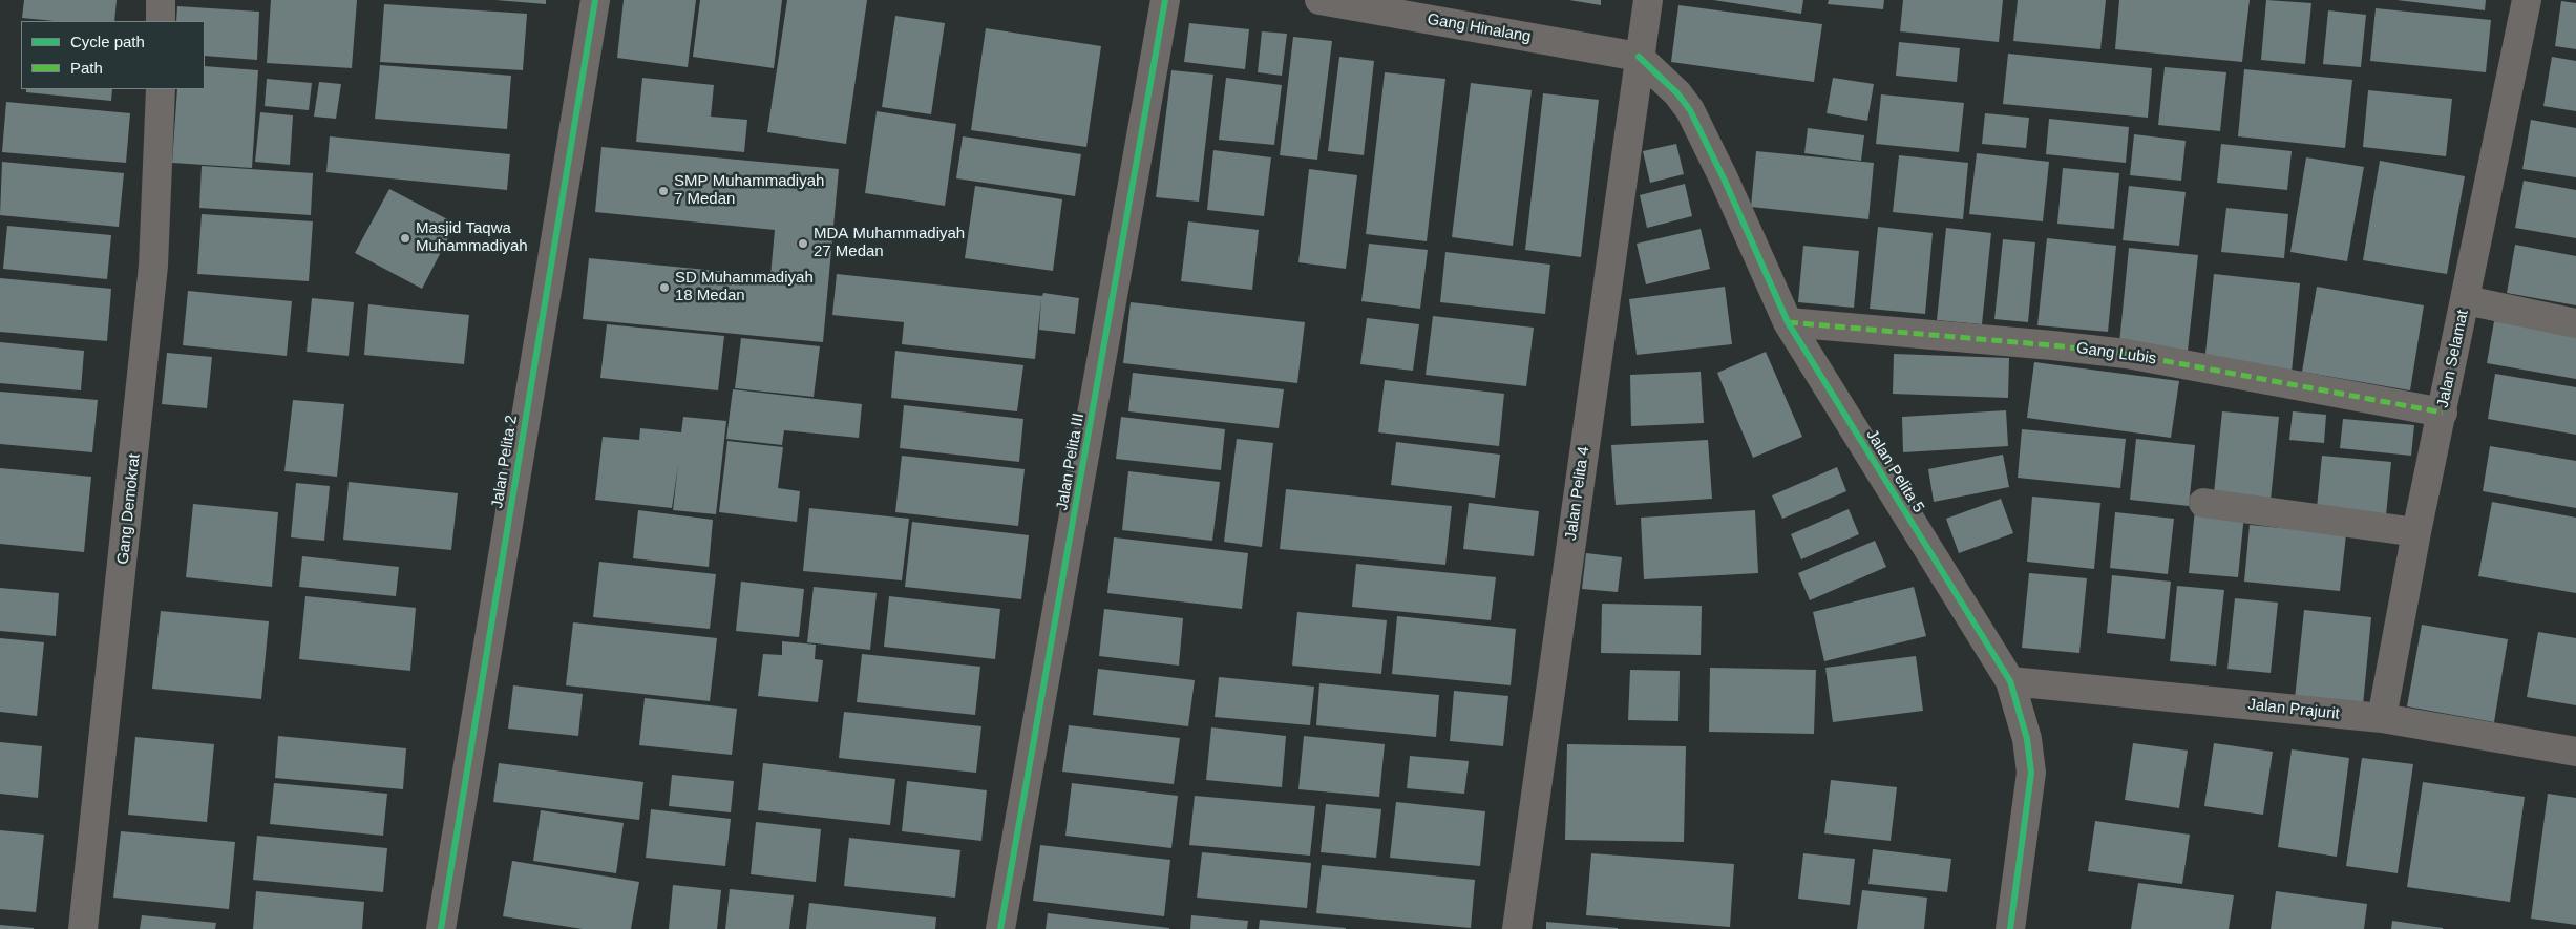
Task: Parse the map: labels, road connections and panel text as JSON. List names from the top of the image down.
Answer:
{
  "streets": {
    "street": [
      "Gang Hinalang",
      "Gang Lubis",
      "Jalan Selamat",
      "Jalan Pelita 2",
      "Jalan Pelita III",
      "Jalan Pelita 5",
      "Jalan Pelita 4",
      "Gang Demokrat",
      "Jalan Prajurit"
    ]
  },
  "crossings": [
    ["Gang Hinalang", "Jalan Pelita 5"],
    ["Gang Hinalang", "Jalan Pelita 4"],
    ["Gang Lubis", "Jalan Selamat"],
    ["Gang Lubis", "Jalan Pelita 5"],
    ["Jalan Selamat", "Jalan Prajurit"],
    ["Jalan Pelita 5", "Jalan Pelita 4"],
    ["Jalan Pelita 5", "Jalan Prajurit"]
  ],
  "places": [
    "SMP Muhammadiyah 7 Medan",
    "Masjid Taqwa Muhammadiyah",
    "MDA Muhammadiyah 27 Medan",
    "SD Muhammadiyah 18 Medan"
  ],
  "legend": ["Cycle path", "Path"]
}
